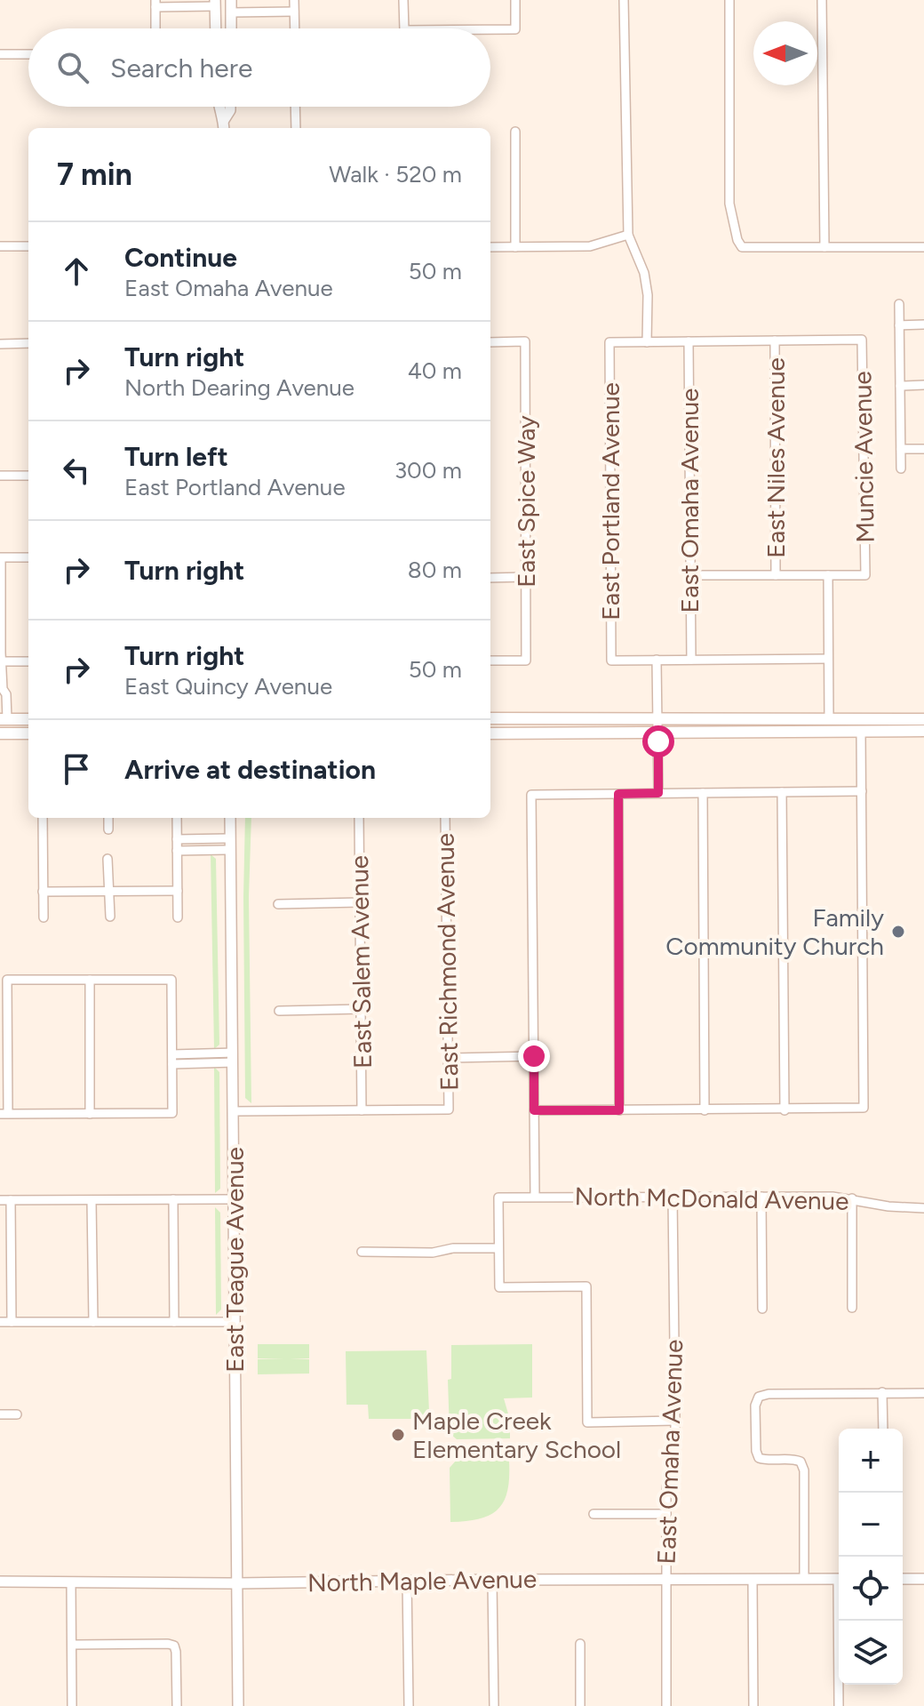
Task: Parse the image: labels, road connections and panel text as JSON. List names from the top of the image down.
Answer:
{
  "streets": {
    "street": [
      "Muncie Avenue",
      "East Niles Avenue",
      "East Omaha Avenue",
      "East Spice Way",
      "East Portland Avenue",
      "East Salem Avenue",
      "East Richmond Avenue",
      "North McDonald Avenue",
      "East Teague Avenue",
      "North Maple Avenue"
    ]
  },
  "crossings": [
    ["Muncie Avenue", "East Niles Avenue"],
    ["East Omaha Avenue", "North McDonald Avenue"],
    ["East Omaha Avenue", "North Maple Avenue"],
    ["East Salem Avenue", "East Richmond Avenue"],
    ["East Teague Avenue", "North Maple Avenue"]
  ],
  "places": ["Family Community Church", "Maple Creek Elementary School"],
  "north": "left",
  "page": {
    "search": "Search here",
    "heading": ["7 min", "Walk · 520 m"],
    "list": [
      ["Continue", "East Omaha Avenue", "50 m"],
      ["Turn right", "North Dearing Avenue", "40 m"],
      ["Turn left", "East Portland Avenue", "300 m"],
      ["Turn right", "80 m"],
      ["Turn right", "East Quincy Avenue", "50 m"],
      "Arrive at destination"
    ],
    "map_buttons": ["+", "−"]
  }
}
